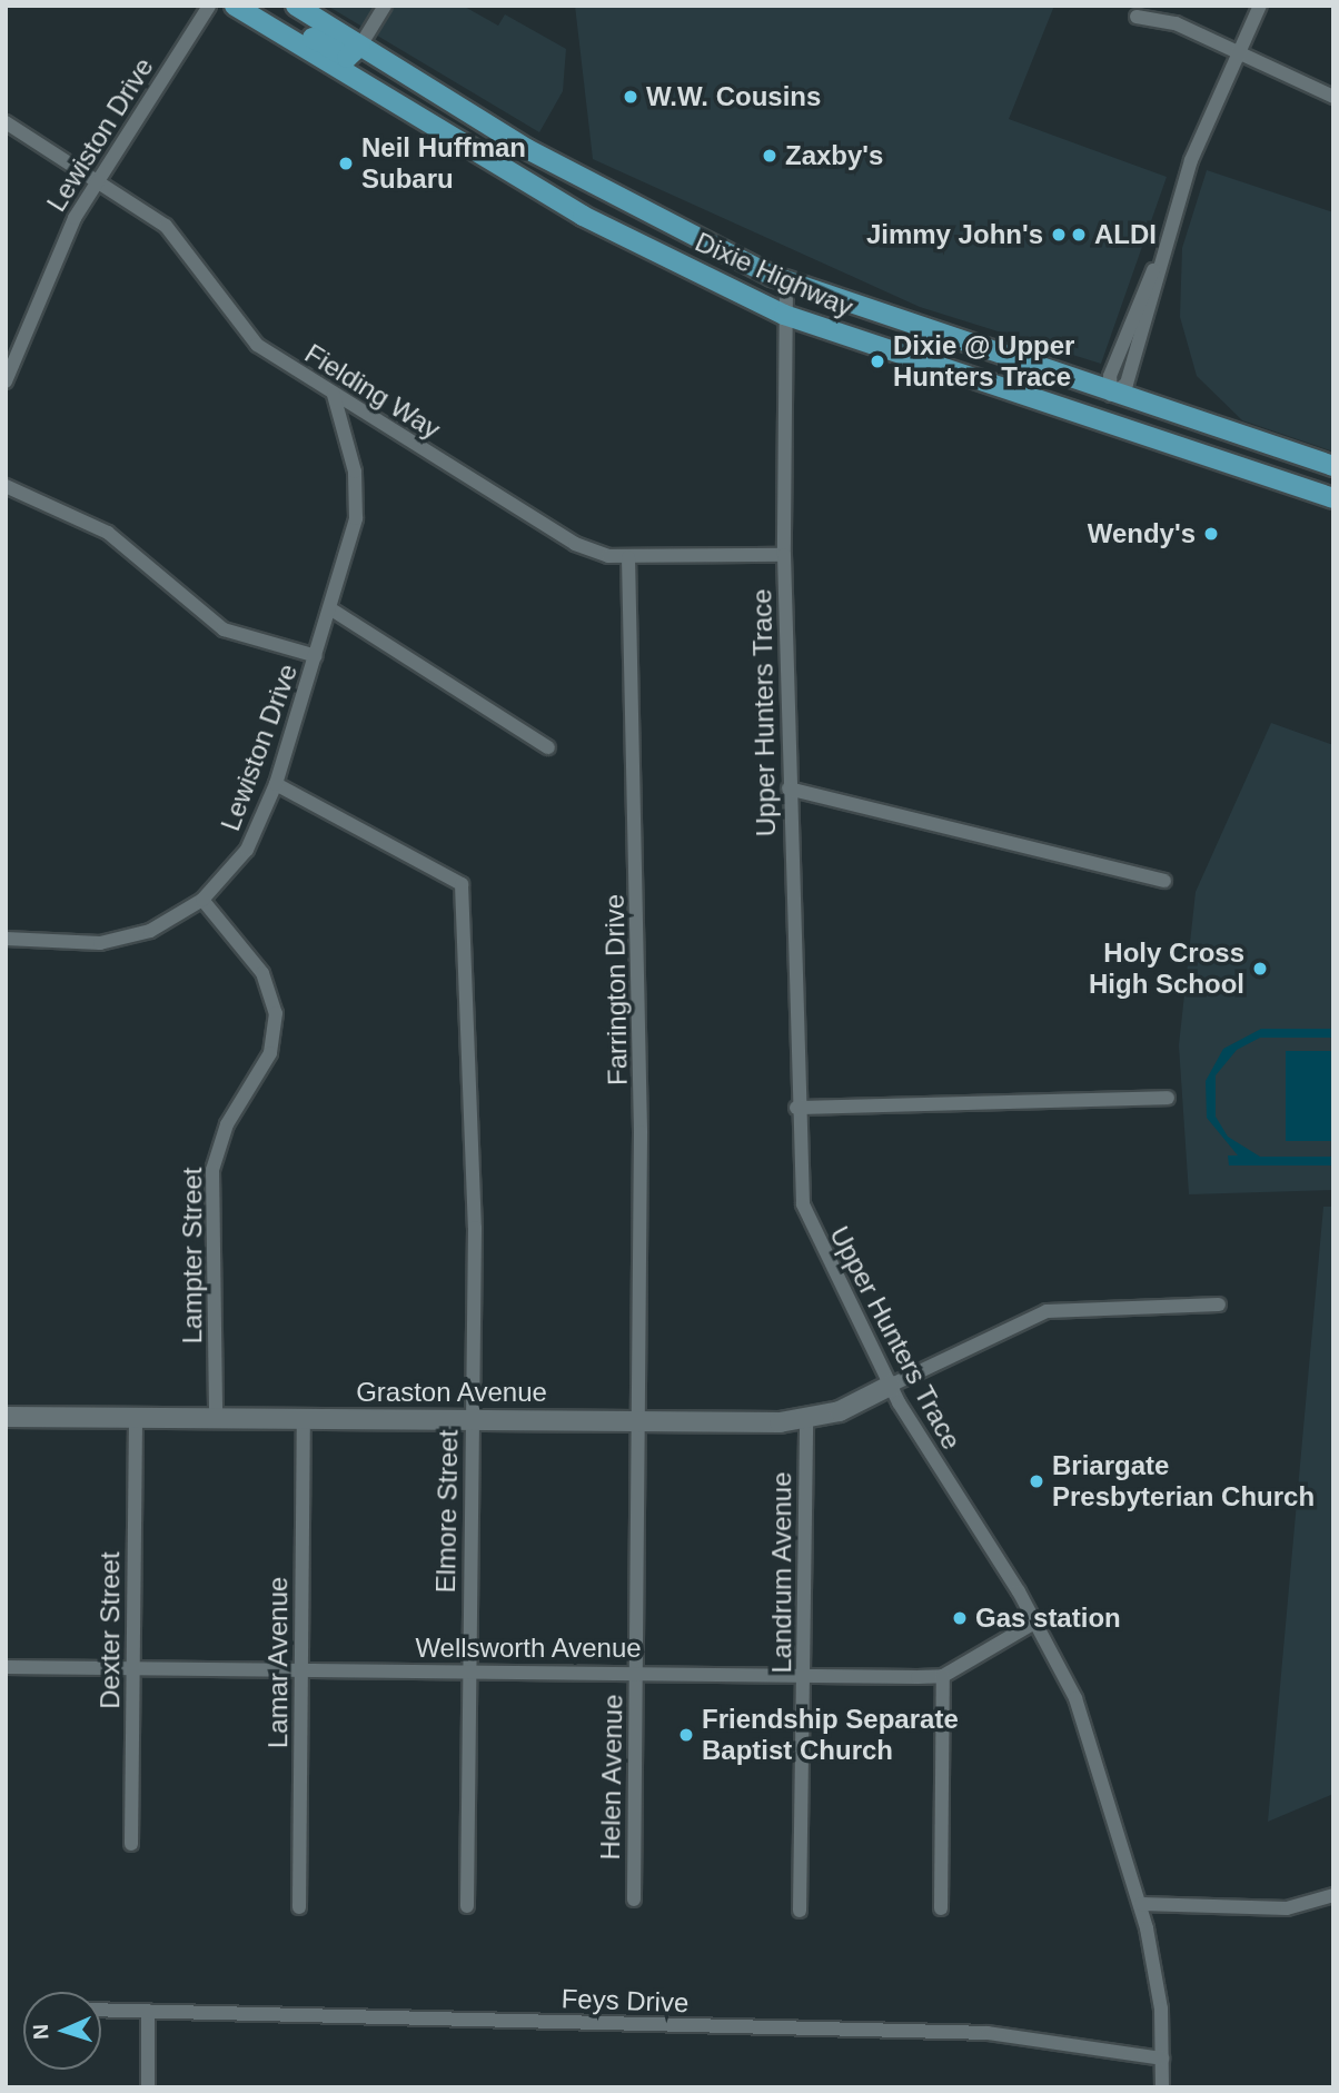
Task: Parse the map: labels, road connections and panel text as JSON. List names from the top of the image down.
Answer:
{
  "streets": {
    "main road": ["Dixie Highway"],
    "street": [
      "Lewiston Drive",
      "Fielding Way",
      "Upper Hunters Trace",
      "Farrington Drive",
      "Lampter Street",
      "Graston Avenue",
      "Elmore Street",
      "Landrum Avenue",
      "Dexter Street",
      "Wellsworth Avenue",
      "Lamar Avenue",
      "Helen Avenue",
      "Feys Drive"
    ]
  },
  "crossings": [
    ["Lewiston Drive", "Fielding Way"],
    ["Lewiston Drive", "Lampter Street"],
    ["Lewiston Drive", "Elmore Street"],
    ["Dixie Highway", "Upper Hunters Trace"],
    ["Fielding Way", "Upper Hunters Trace"],
    ["Fielding Way", "Farrington Drive"],
    ["Upper Hunters Trace", "Graston Avenue"],
    ["Upper Hunters Trace", "Feys Drive"],
    ["Farrington Drive", "Graston Avenue"],
    ["Farrington Drive", "Helen Avenue"],
    ["Lampter Street", "Graston Avenue"],
    ["Graston Avenue", "Elmore Street"],
    ["Graston Avenue", "Landrum Avenue"],
    ["Graston Avenue", "Dexter Street"],
    ["Graston Avenue", "Lamar Avenue"],
    ["Graston Avenue", "Helen Avenue"],
    ["Elmore Street", "Wellsworth Avenue"],
    ["Landrum Avenue", "Wellsworth Avenue"],
    ["Dexter Street", "Wellsworth Avenue"],
    ["Wellsworth Avenue", "Lamar Avenue"],
    ["Wellsworth Avenue", "Helen Avenue"]
  ],
  "places": [
    "W.W. Cousins",
    "Zaxby's",
    "Neil Huffman Subaru",
    "Jimmy John's",
    "ALDI",
    "Dixie @ Upper Hunters Trace",
    "Wendy's",
    "Holy Cross High School",
    "Briargate Presbyterian Church",
    "Gas station",
    "Friendship Separate Baptist Church"
  ],
  "north": "left"
}
